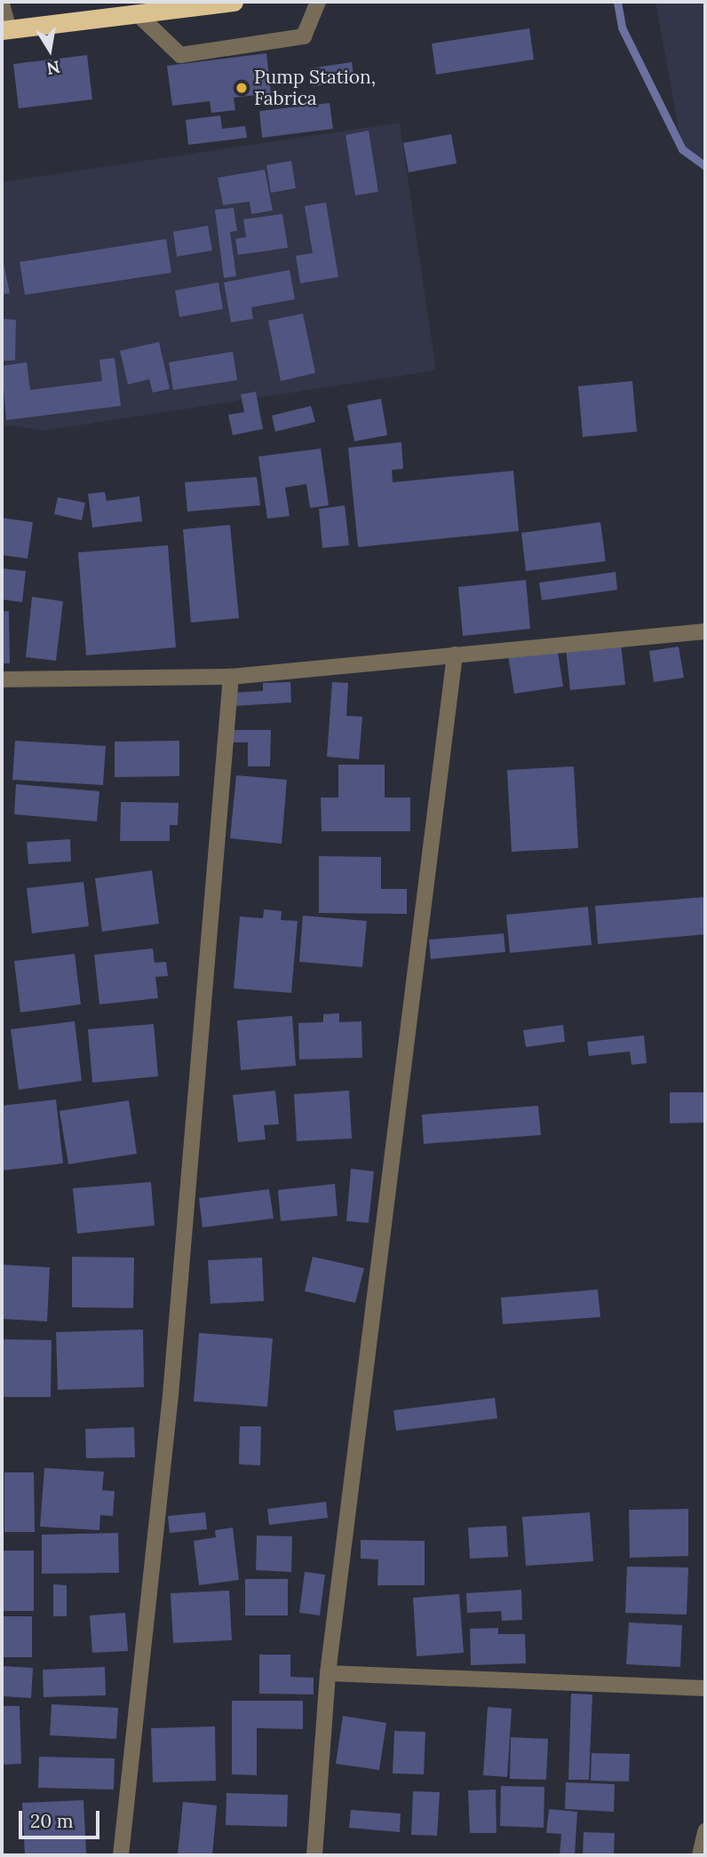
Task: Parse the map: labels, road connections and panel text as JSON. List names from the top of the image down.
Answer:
{
  "places": ["Pump Station, Fabrica"],
  "scale_bar": "20 m",
  "north": "bottom"
}
